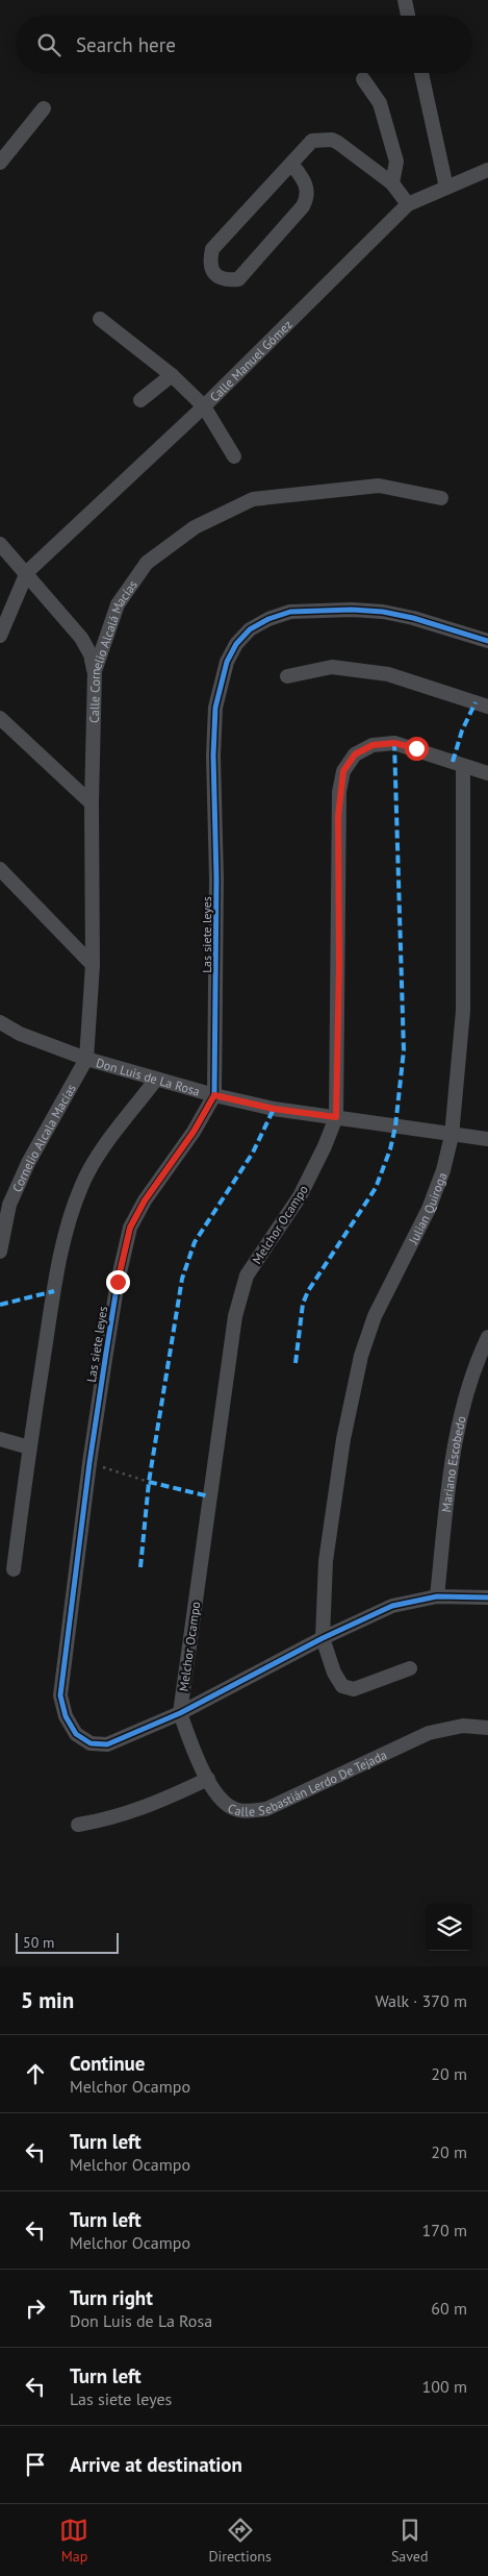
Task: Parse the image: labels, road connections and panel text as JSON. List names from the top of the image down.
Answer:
{
  "streets": {
    "street": [
      "Calle Manuel Gómez",
      "Calle Cornelio Alcalá Macías",
      "Las siete leyes",
      "Don Luis de La Rosa",
      "Cornelio Alcala Macías",
      "Julian Quiroga",
      "Melchor Ocampo",
      "Mariano Escobedo",
      "Calle Sebastián Lerdo De Tejada"
    ]
  },
  "crossings": [
    ["Calle Cornelio Alcalá Macías", "Don Luis de La Rosa"],
    ["Calle Cornelio Alcalá Macías", "Cornelio Alcala Macías"],
    ["Las siete leyes", "Don Luis de La Rosa"],
    ["Las siete leyes", "Julian Quiroga"],
    ["Las siete leyes", "Melchor Ocampo"],
    ["Las siete leyes", "Mariano Escobedo"],
    ["Las siete leyes", "Calle Sebastián Lerdo De Tejada"],
    ["Don Luis de La Rosa", "Cornelio Alcala Macías"],
    ["Don Luis de La Rosa", "Julian Quiroga"],
    ["Don Luis de La Rosa", "Melchor Ocampo"],
    ["Julian Quiroga", "Melchor Ocampo"],
    ["Melchor Ocampo", "Calle Sebastián Lerdo De Tejada"]
  ],
  "scale_bar": "50 m",
  "page": {
    "search": "Search here",
    "scale": "50 m",
    "heading": ["5 min", "Walk · 370 m"],
    "list": [
      ["Continue", "Melchor Ocampo", "20 m"],
      ["Turn left", "Melchor Ocampo", "20 m"],
      ["Turn left", "Melchor Ocampo", "170 m"],
      ["Turn right", "Don Luis de La Rosa", "60 m"],
      ["Turn left", "Las siete leyes", "100 m"],
      "Arrive at destination"
    ],
    "nav": ["Map", "Directions", "Saved"]
  }
}
